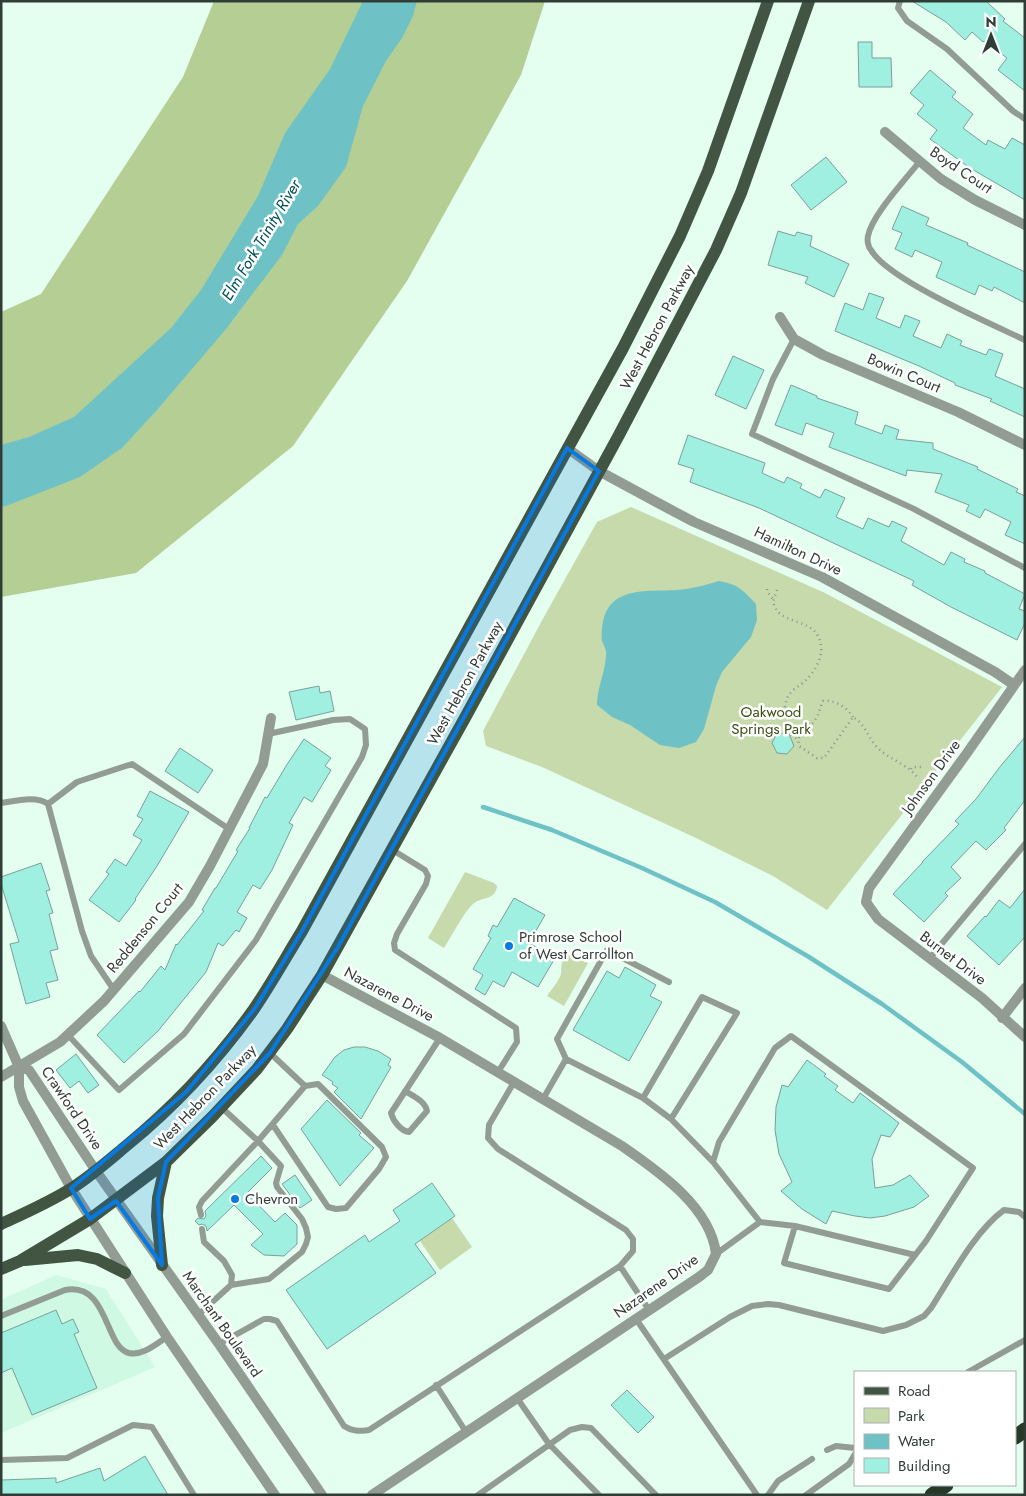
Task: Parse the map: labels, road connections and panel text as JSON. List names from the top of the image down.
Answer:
{
  "streets": {
    "main road": ["West Hebron Parkway"],
    "street": [
      "Boyd Court",
      "Bowin Court",
      "Hamilton Drive",
      "Johnson Drive",
      "Reddenson Court",
      "Burnet Drive",
      "Nazarene Drive",
      "Crawford Drive",
      "Marchant Boulevard"
    ]
  },
  "crossings": [
    ["West Hebron Parkway", "Hamilton Drive"],
    ["West Hebron Parkway", "Nazarene Drive"],
    ["West Hebron Parkway", "Crawford Drive"],
    ["West Hebron Parkway", "Marchant Boulevard"],
    ["Hamilton Drive", "Johnson Drive"],
    ["Johnson Drive", "Burnet Drive"],
    ["Reddenson Court", "Crawford Drive"],
    ["Crawford Drive", "Marchant Boulevard"]
  ],
  "water": ["Elm Fork Trinity River"],
  "parks": ["Oakwood Springs Park"],
  "places": ["Primrose School of West Carrollton", "Chevron"],
  "legend": [
    "Road",
    "Park",
    "Water",
    "Building"
  ],
  "north": "top"
}
